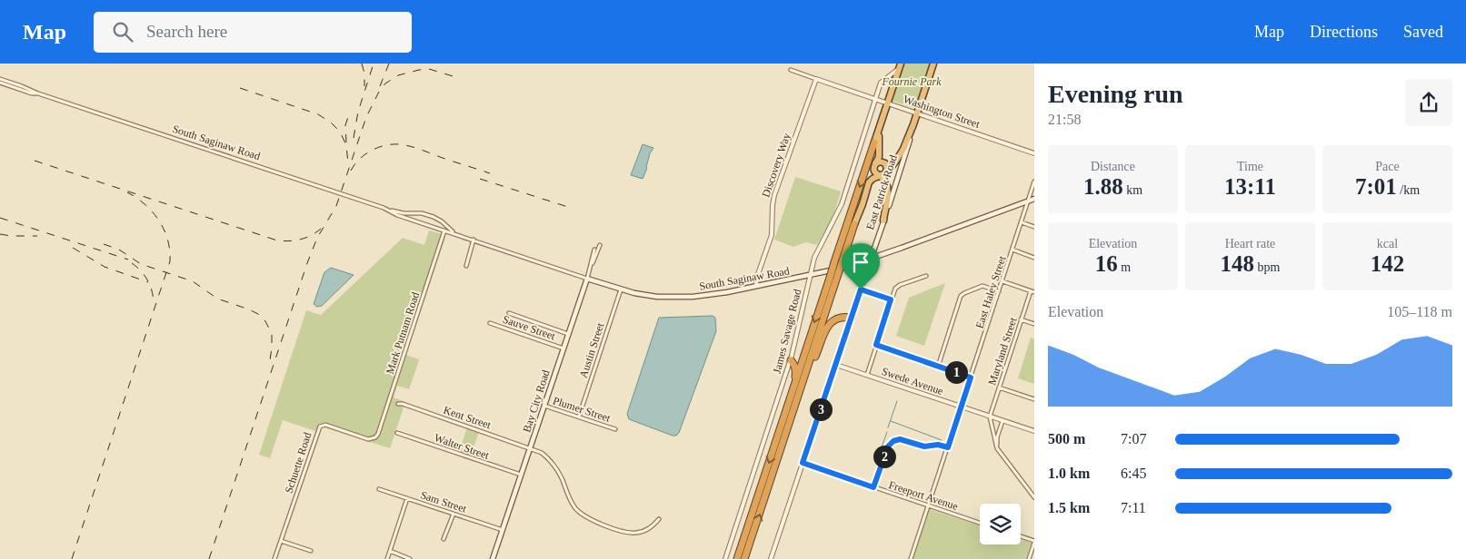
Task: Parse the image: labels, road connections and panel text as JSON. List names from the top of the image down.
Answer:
{
  "streets": {
    "highway": ["East Patrick Road"],
    "main road": ["South Saginaw Road", "Bay City Road"],
    "street": [
      "Washington Street",
      "Discovery Way",
      "East Haley Street",
      "Sauve Street",
      "James Savage Road",
      "Mark Putnam Road",
      "Austin Street",
      "Maryland Street",
      "Swede Avenue",
      "Plumer Street",
      "Kent Street",
      "Walter Street",
      "Schuette Road",
      "Freeport Avenue",
      "Sam Street"
    ]
  },
  "crossings": [
    ["Washington Street", "Discovery Way"],
    ["Washington Street", "East Patrick Road"],
    ["Washington Street", "James Savage Road"],
    ["South Saginaw Road", "Discovery Way"],
    ["South Saginaw Road", "East Patrick Road"],
    ["South Saginaw Road", "East Haley Street"],
    ["South Saginaw Road", "James Savage Road"],
    ["South Saginaw Road", "Mark Putnam Road"],
    ["South Saginaw Road", "Austin Street"],
    ["South Saginaw Road", "Bay City Road"],
    ["East Patrick Road", "Swede Avenue"],
    ["East Patrick Road", "Freeport Avenue"],
    ["East Haley Street", "Swede Avenue"],
    ["East Haley Street", "Freeport Avenue"],
    ["Sauve Street", "Bay City Road"],
    ["Mark Putnam Road", "Schuette Road"],
    ["Austin Street", "Plumer Street"],
    ["Maryland Street", "Swede Avenue"],
    ["Bay City Road", "Plumer Street"],
    ["Bay City Road", "Kent Street"],
    ["Bay City Road", "Walter Street"],
    ["Bay City Road", "Sam Street"]
  ],
  "parks": ["Fournie Park"],
  "page": {
    "header": "Map",
    "search": "Search here",
    "nav": ["Map", "Directions", "Saved"],
    "heading": ["Evening run", "21:58"],
    "stats": [
      ["Distance", "1.88 km"],
      ["Time", "13:11"],
      ["Pace", "7:01 /km"],
      ["Elevation", "16 m"],
      ["Heart rate", "148 bpm"],
      ["kcal", "142"]
    ],
    "chart": ["Elevation", "105–118 m"],
    "pins": ["1", "3", "2"],
    "list": [
      {
        "name": "500 m",
        "note": "7:07"
      },
      {
        "name": "1.0 km",
        "note": "6:45"
      },
      {
        "name": "1.5 km",
        "note": "7:11"
      }
    ]
  }
}
